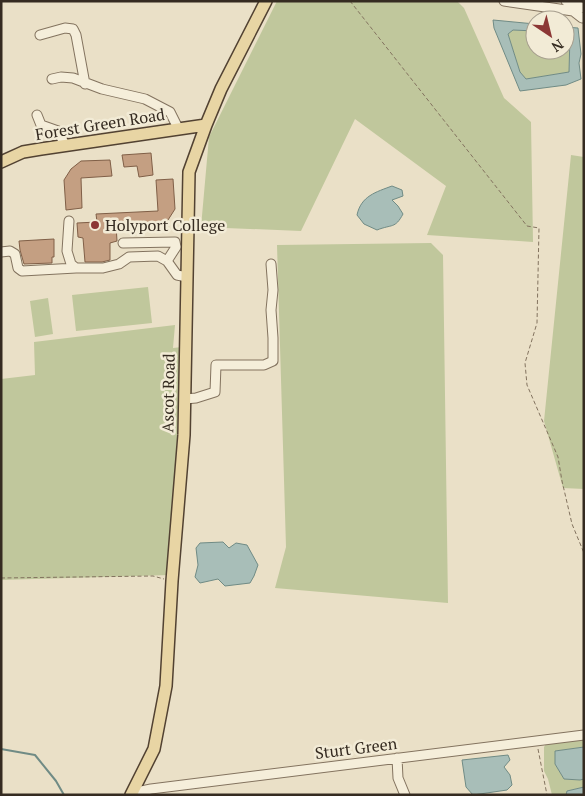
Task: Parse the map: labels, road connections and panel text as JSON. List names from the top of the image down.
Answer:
{
  "streets": {
    "main road": ["Forest Green Road", "Ascot Road"],
    "street": ["Sturt Green"]
  },
  "crossings": [
    ["Forest Green Road", "Ascot Road"],
    ["Ascot Road", "Sturt Green"]
  ],
  "places": ["Holyport College"],
  "north": "bottom right"
}
